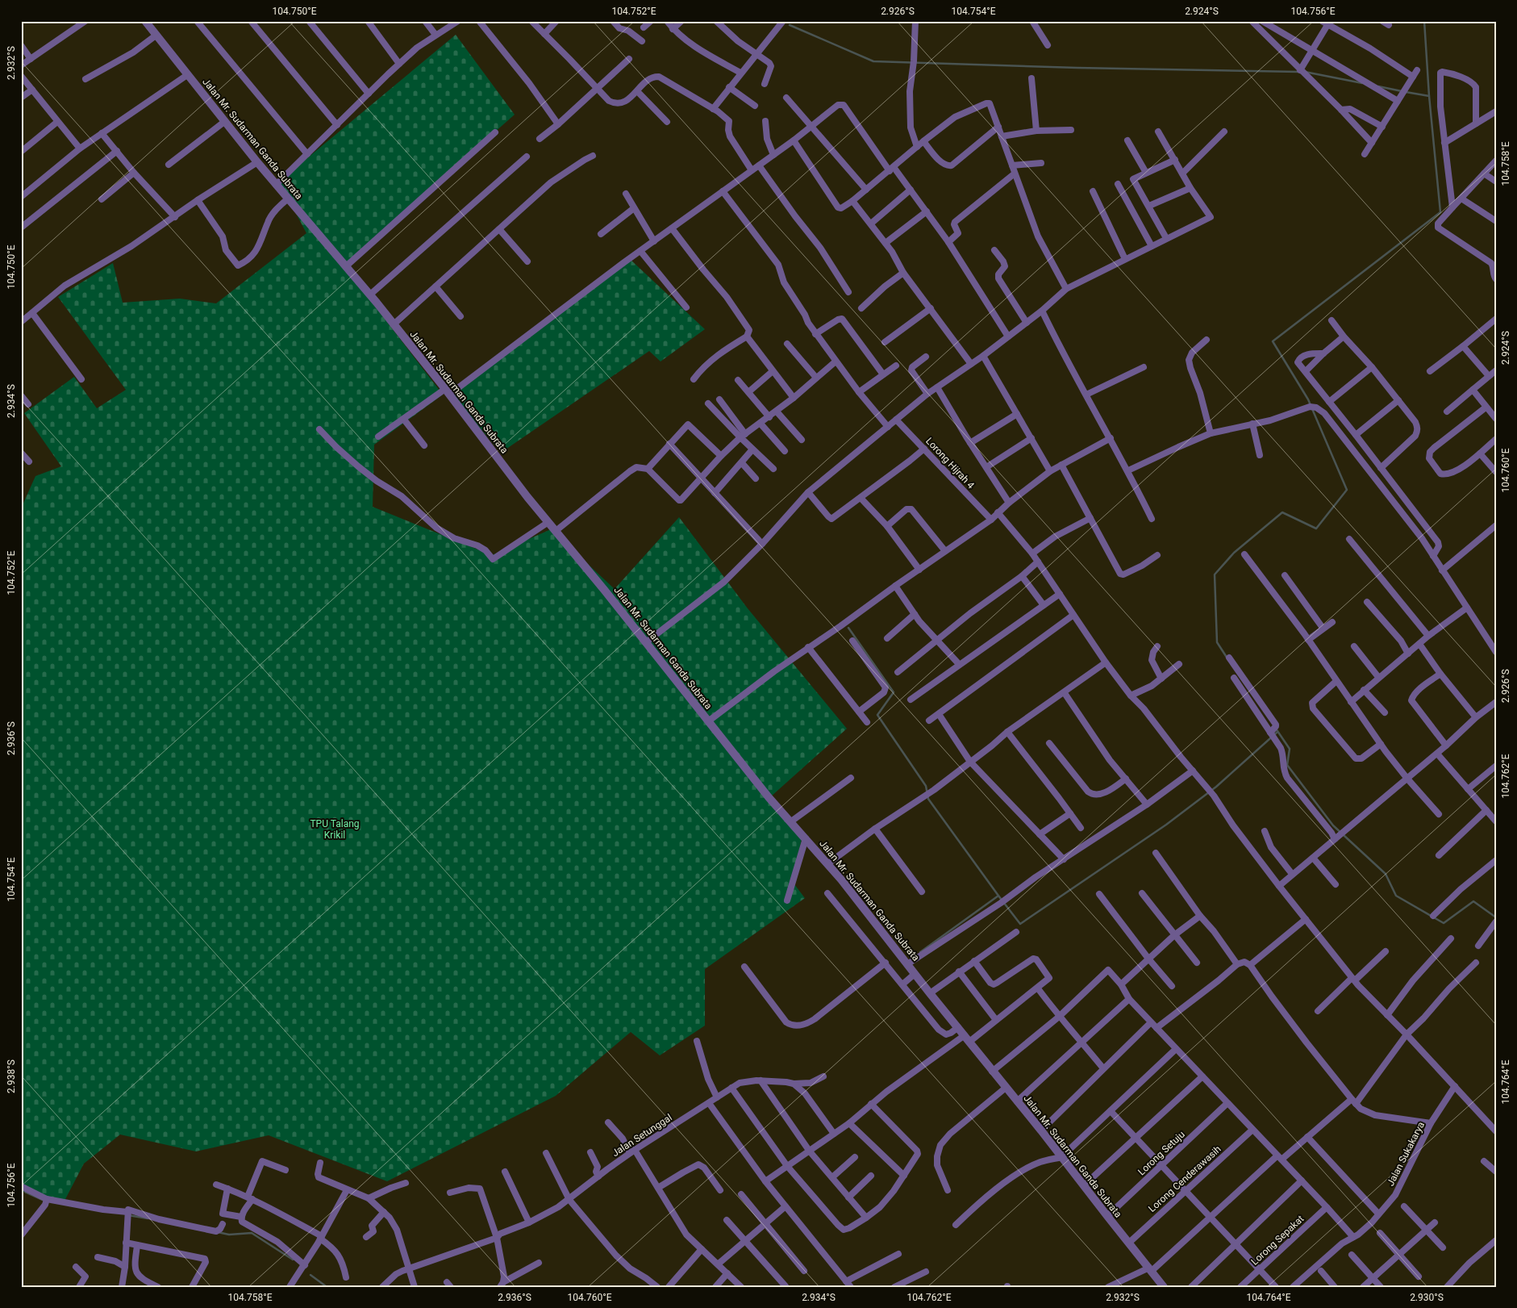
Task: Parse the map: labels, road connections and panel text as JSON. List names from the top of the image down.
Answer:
{
  "streets": {
    "street": [
      "Jalan Mr. Sudarman Ganda Subrata",
      "Lorong Hijrah 4",
      "Jalan Setunggal",
      "Lorong Setuju",
      "Jalan Sukakarya",
      "Lorong Cenderawasih",
      "Lorong Sepakat"
    ]
  },
  "crossings": [
    ["Jalan Mr. Sudarman Ganda Subrata", "Lorong Setuju"],
    ["Jalan Mr. Sudarman Ganda Subrata", "Lorong Cenderawasih"]
  ],
  "parks": ["TPU Talang Krikil"],
  "coordinates": [
    "104.750°E",
    "104.752°E",
    "2.926°S",
    "104.754°E",
    "2.924°S",
    "104.756°E",
    "2.932°S",
    "104.758°E",
    "2.934°S",
    "104.760°E",
    "2.936°S",
    "104.762°E",
    "2.938°S",
    "104.764°E",
    "2.930°S"
  ]
}
